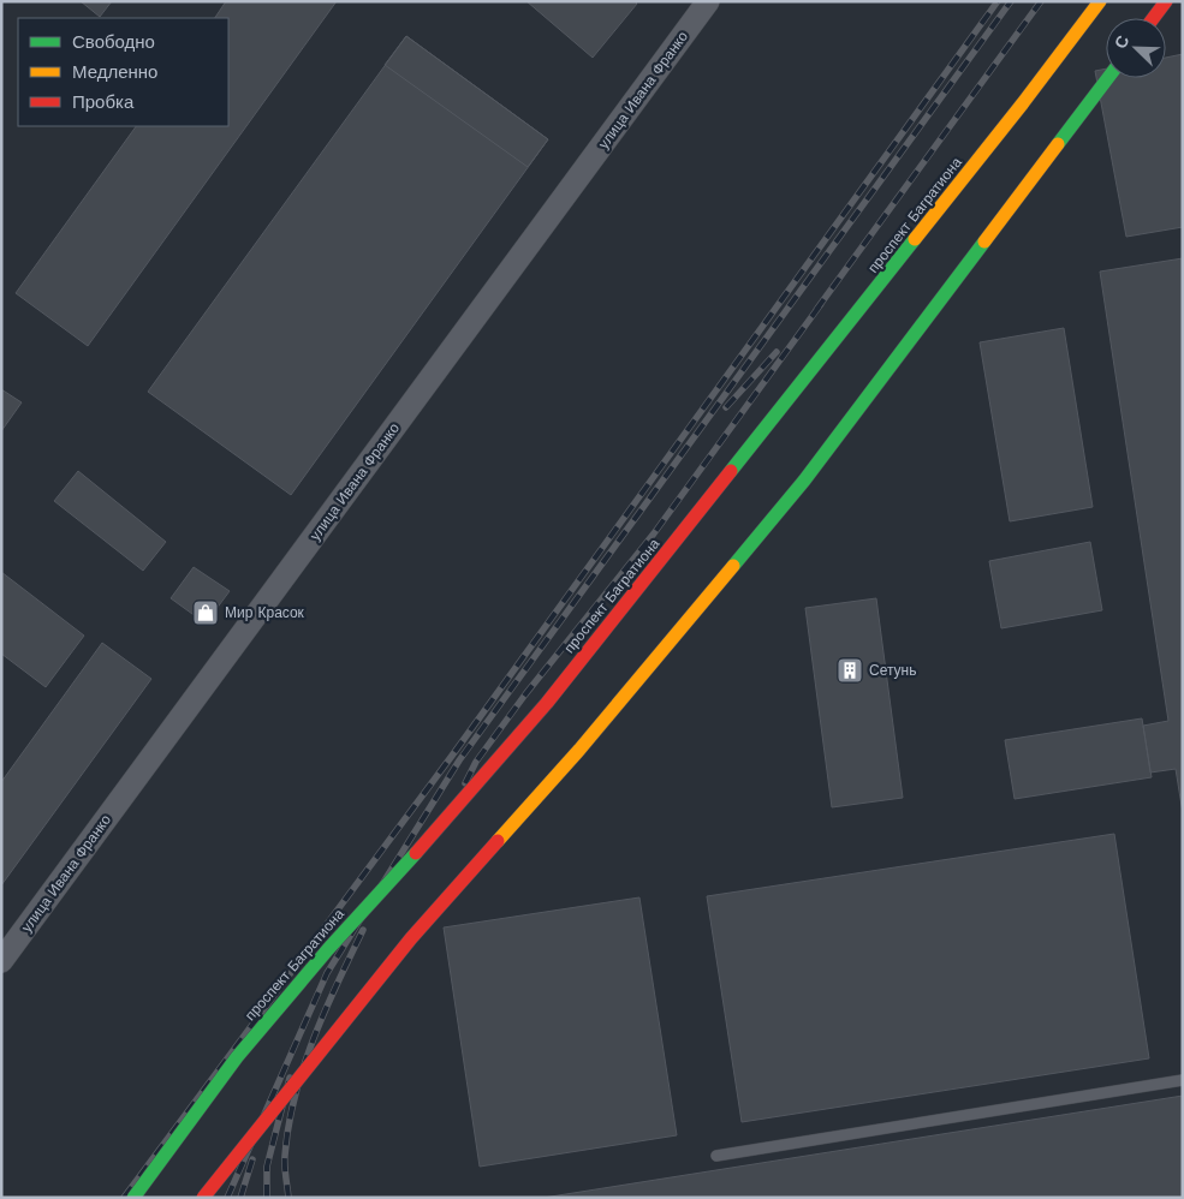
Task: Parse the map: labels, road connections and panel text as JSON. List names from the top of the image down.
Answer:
{
  "streets": {
    "main road": ["проспект Багратиона"],
    "street": ["улица Ивана Франко"]
  },
  "places": {
    "shop": ["Мир Красок"],
    "building": ["Сетунь"]
  },
  "legend": ["Свободно", "Медленно", "Пробка"],
  "north": "top left"
}
